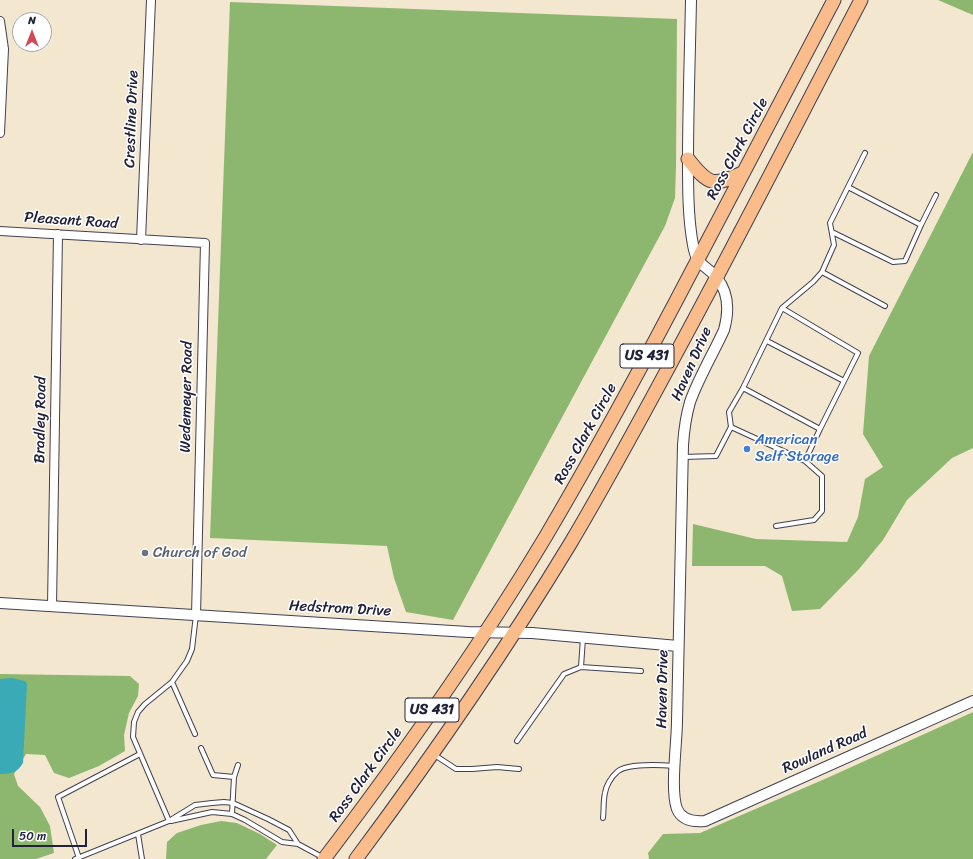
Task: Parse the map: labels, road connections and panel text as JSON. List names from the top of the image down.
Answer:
{
  "streets": {
    "highway": ["Ross Clark Circle", "US 431"],
    "street": [
      "Crestline Drive",
      "Pleasant Road",
      "Haven Drive",
      "Wedemeyer Road",
      "Bradley Road",
      "Hedstrom Drive",
      "Rowland Road"
    ]
  },
  "crossings": [
    ["Crestline Drive", "Pleasant Road"],
    ["Crestline Drive", "Wedemeyer Road"],
    ["Ross Clark Circle", "Haven Drive"],
    ["Ross Clark Circle", "Hedstrom Drive"],
    ["Pleasant Road", "Wedemeyer Road"],
    ["Pleasant Road", "Bradley Road"],
    ["US 431", "Haven Drive"],
    ["US 431", "Hedstrom Drive"],
    ["Haven Drive", "Hedstrom Drive"],
    ["Haven Drive", "Rowland Road"],
    ["Wedemeyer Road", "Hedstrom Drive"],
    ["Bradley Road", "Hedstrom Drive"]
  ],
  "places": ["American Self Storage", "Church of God"],
  "scale_bar": "50 m",
  "north": "top"
}
